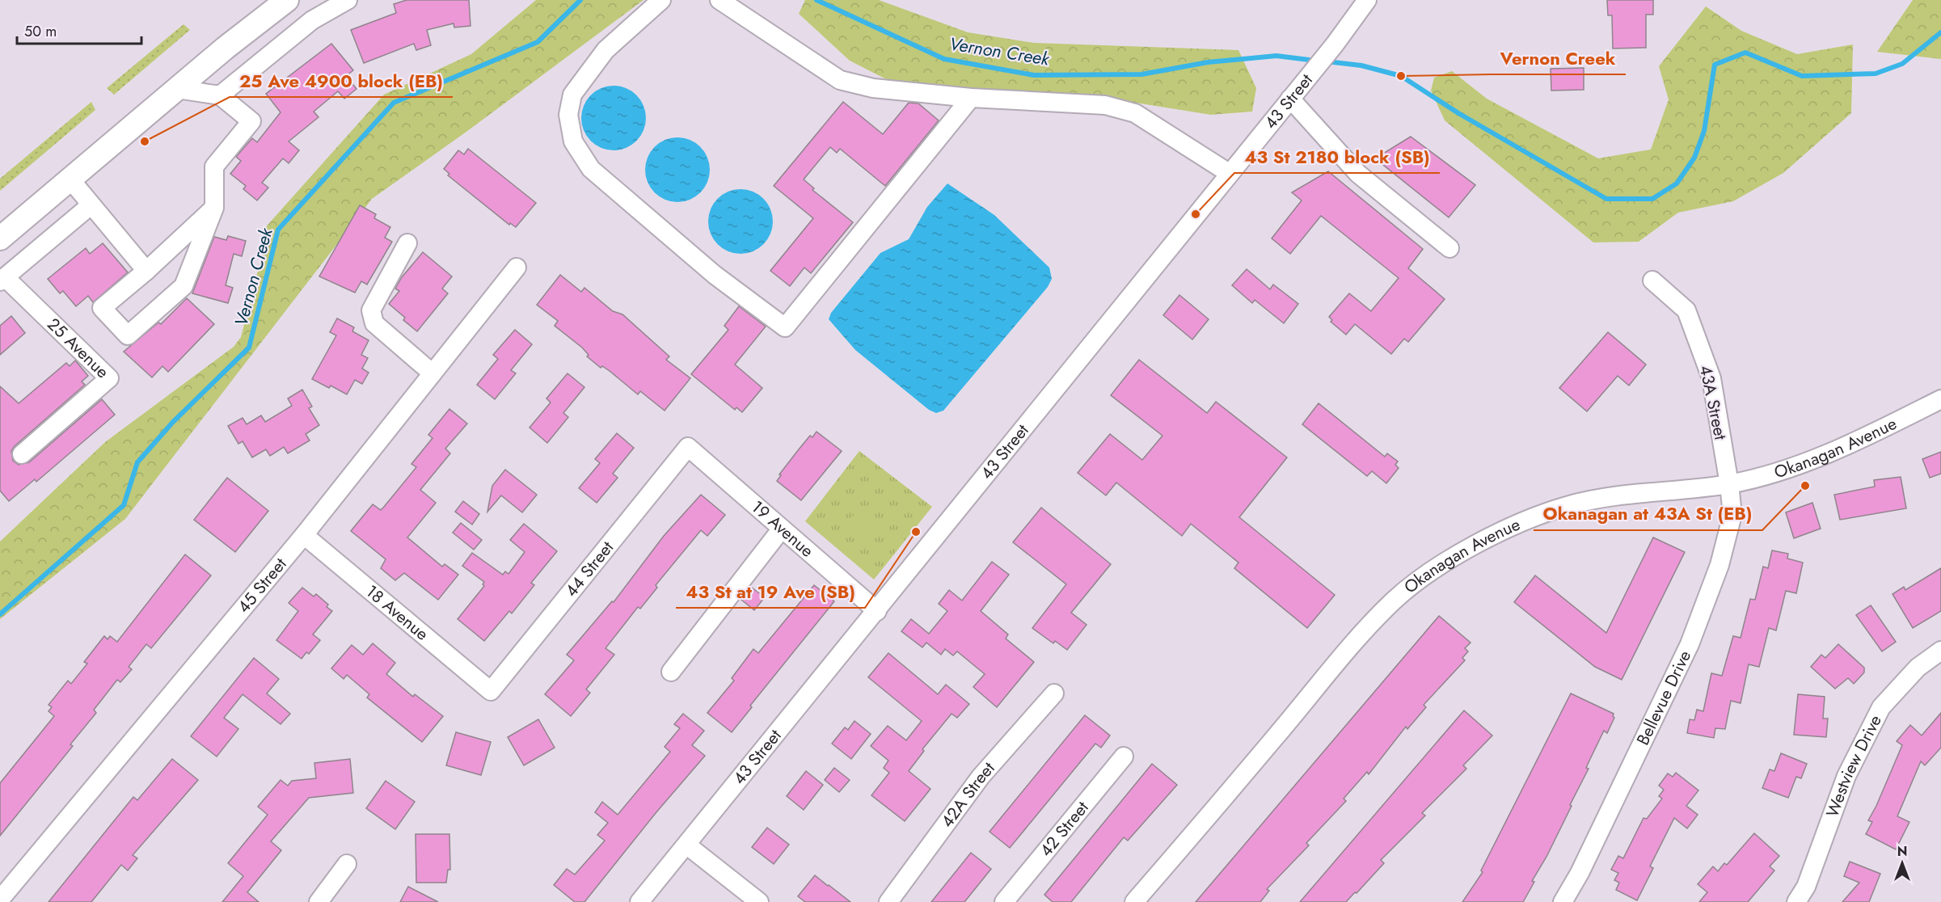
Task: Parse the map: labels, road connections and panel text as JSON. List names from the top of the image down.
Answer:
{
  "streets": {
    "street": [
      "43 Street",
      "25 Avenue",
      "43A Street",
      "Okanagan Avenue",
      "19 Avenue",
      "44 Street",
      "45 Street",
      "18 Avenue",
      "Bellevue Drive",
      "Westview Drive",
      "42A Street",
      "42 Street"
    ]
  },
  "crossings": [
    ["43 Street", "19 Avenue"],
    ["43A Street", "Okanagan Avenue"],
    ["43A Street", "Bellevue Drive"],
    ["Okanagan Avenue", "Bellevue Drive"],
    ["19 Avenue", "44 Street"],
    ["44 Street", "18 Avenue"],
    ["45 Street", "18 Avenue"]
  ],
  "water": ["Vernon Creek"],
  "places": [
    "Vernon Creek",
    "25 Ave 4900 block (EB)",
    "43 St 2180 block (SB)",
    "Okanagan at 43A St (EB)",
    "43 St at 19 Ave (SB)"
  ],
  "scale_bar": "50 m",
  "north": "top"
}
